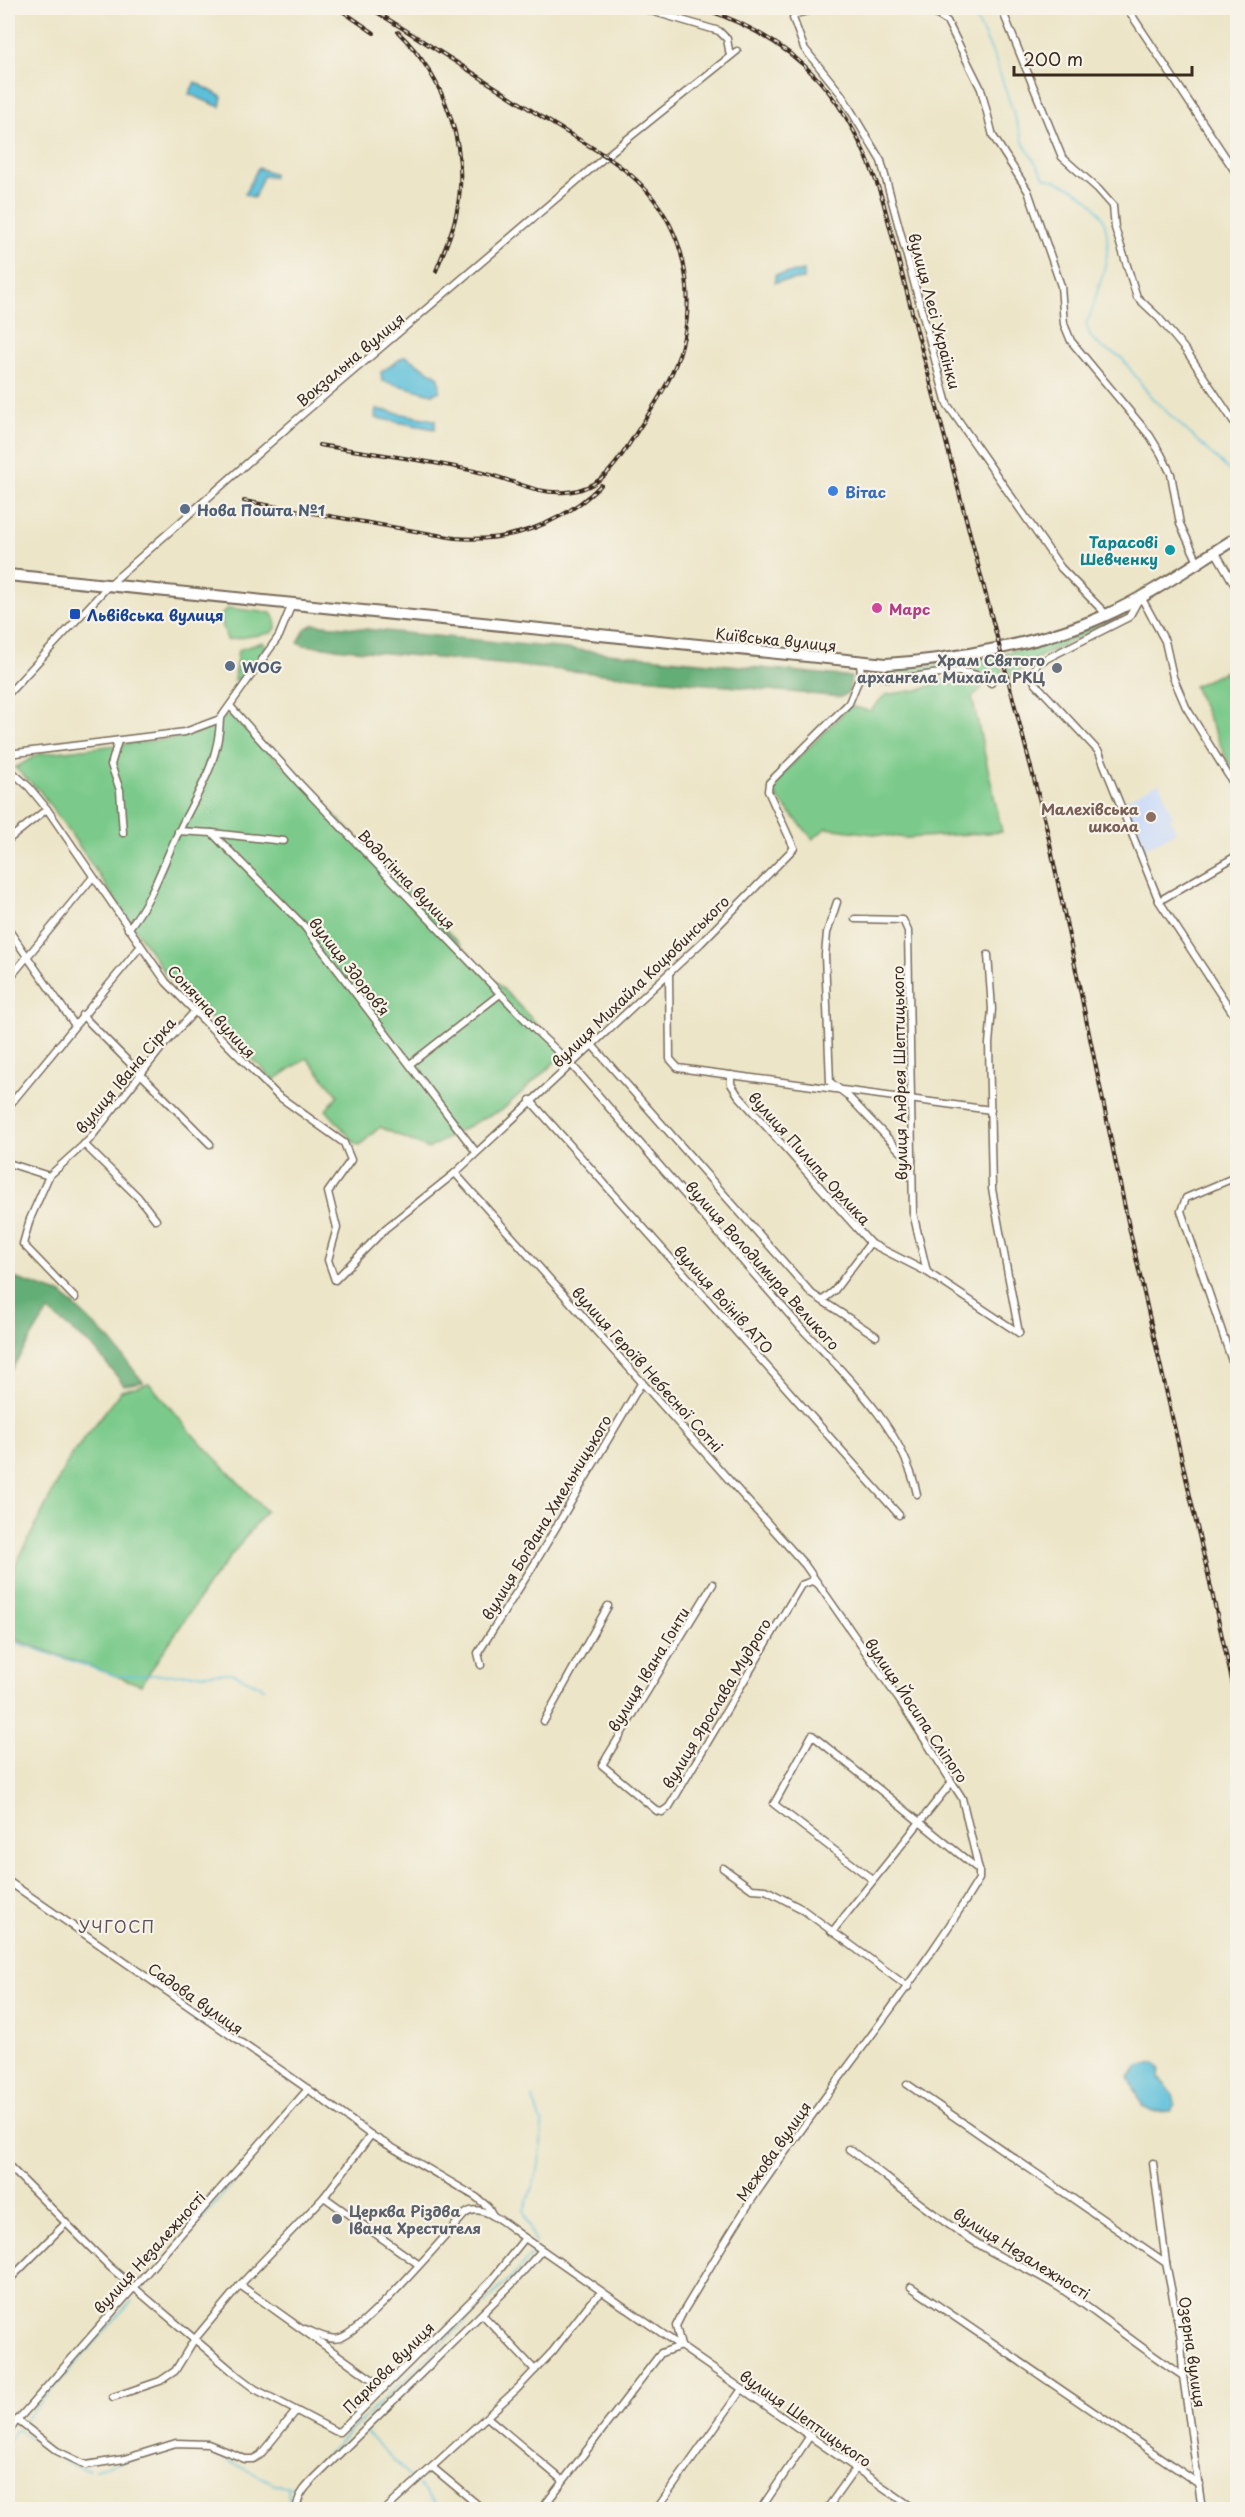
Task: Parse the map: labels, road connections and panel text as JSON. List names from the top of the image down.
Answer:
{
  "streets": {
    "highway": ["Київська вулиця"],
    "street": [
      "вулиця Лесі Українки",
      "Вокзальна вулиця",
      "Водогінна вулиця",
      "вулиця Здоровʼя",
      "вулиця Михайла Коцюбинського",
      "Сонячна вулиця",
      "вулиця Андрея Шептицького",
      "вулиця Івана Сірка",
      "вулиця Пилипа Орлика",
      "вулиця Володимира Великого",
      "вулиця Воїнів АТО",
      "вулиця Героїв Небесної Сотні",
      "вулиця Богдана Хмельницького",
      "вулиця Івана Гонти",
      "вулиця Ярослава Мудрого",
      "вулиця Йосипа Сліпого",
      "Садова вулиця",
      "Межова вулиця",
      "вулиця Незалежності",
      "Озерна вулиця",
      "Паркова вулиця",
      "вулиця Шептицького"
    ]
  },
  "crossings": [
    ["вулиця Лесі Українки", "Київська вулиця"],
    ["Київська вулиця", "вулиця Михайла Коцюбинського"],
    ["Водогінна вулиця", "вулиця Михайла Коцюбинського"],
    ["Водогінна вулиця", "вулиця Володимира Великого"],
    ["вулиця Здоровʼя", "вулиця Михайла Коцюбинського"],
    ["вулиця Михайла Коцюбинського", "Сонячна вулиця"],
    ["вулиця Михайла Коцюбинського", "вулиця Володимира Великого"],
    ["вулиця Михайла Коцюбинського", "вулиця Воїнів АТО"],
    ["вулиця Михайла Коцюбинського", "вулиця Героїв Небесної Сотні"],
    ["Сонячна вулиця", "вулиця Івана Сірка"],
    ["вулиця Пилипа Орлика", "вулиця Володимира Великого"],
    ["вулиця Героїв Небесної Сотні", "вулиця Богдана Хмельницького"],
    ["вулиця Героїв Небесної Сотні", "вулиця Ярослава Мудрого"],
    ["вулиця Героїв Небесної Сотні", "вулиця Йосипа Сліпого"],
    ["вулиця Івана Гонти", "вулиця Ярослава Мудрого"],
    ["вулиця Ярослава Мудрого", "вулиця Йосипа Сліпого"],
    ["вулиця Йосипа Сліпого", "Межова вулиця"],
    ["Садова вулиця", "вулиця Незалежності"],
    ["Садова вулиця", "вулиця Шептицького"],
    ["Межова вулиця", "вулиця Шептицького"],
    ["вулиця Незалежності", "Озерна вулиця"],
    ["вулиця Незалежності", "Паркова вулиця"],
    ["Паркова вулиця", "вулиця Шептицького"]
  ],
  "districts": ["УЧГОСП"],
  "places": {
    "other": [
      "Вітас",
      "Нова Пошта №1",
      "Тарасові Шевченку",
      "Марс",
      "WOG",
      "Храм Святого архангела Михаїла РКЦ",
      "Малехівська школа",
      "Церква Різдва Івана Хрестителя"
    ],
    "transit": ["Львівська вулиця"]
  },
  "scale_bar": "200 m"
}
